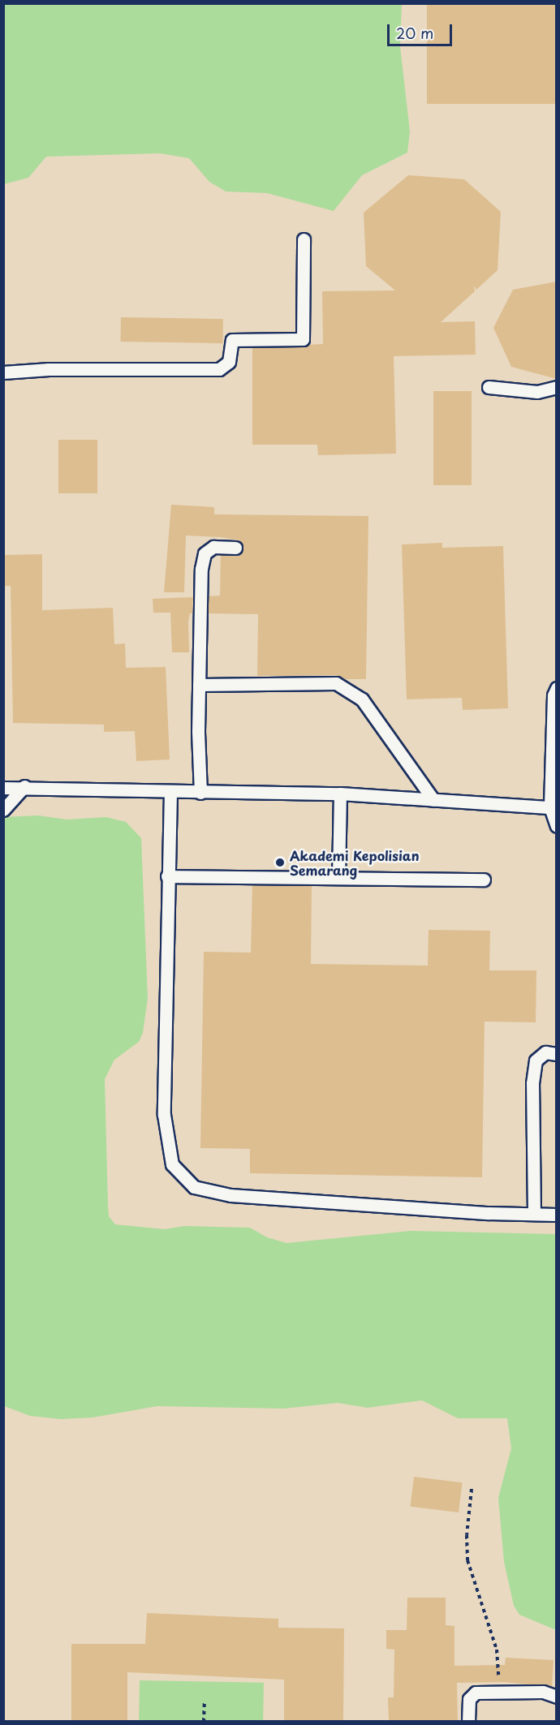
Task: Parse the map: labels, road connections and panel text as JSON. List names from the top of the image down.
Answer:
{
  "places": ["Akademi Kepolisian Semarang"],
  "scale_bar": "20 m"
}
